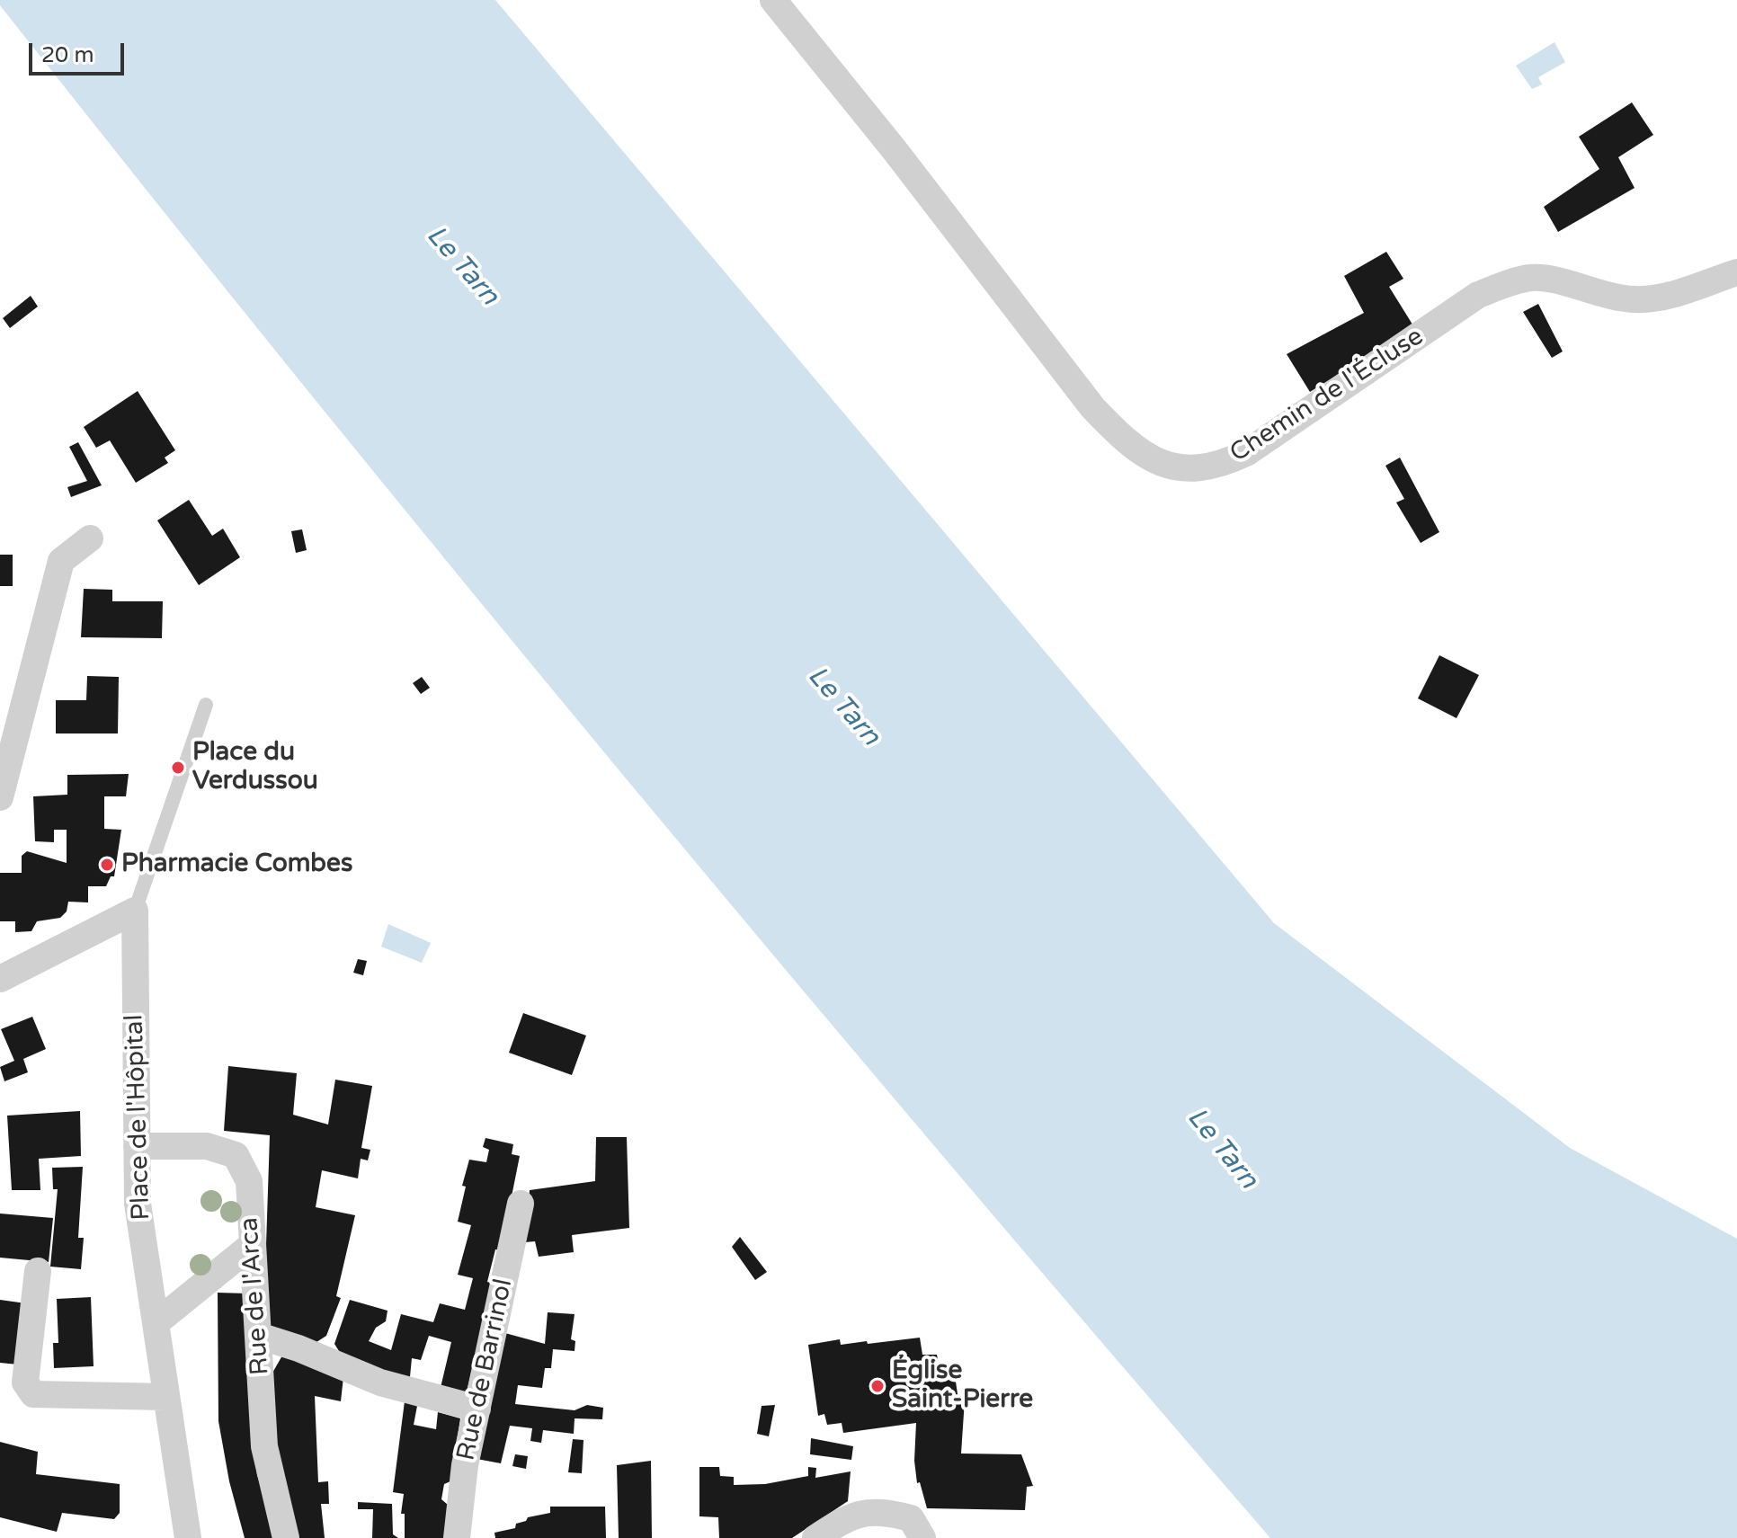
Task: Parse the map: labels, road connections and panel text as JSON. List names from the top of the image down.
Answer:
{
  "streets": {
    "street": [
      "Chemin de l'Écluse",
      "Place de l'Hôpital",
      "Rue de l'Arca",
      "Rue de Barrinol"
    ]
  },
  "crossings": [
    ["Place de l'Hôpital", "Rue de l'Arca"]
  ],
  "water": ["Le Tarn"],
  "places": ["Place du Verdussou", "Pharmacie Combes", "Église Saint-Pierre"],
  "scale_bar": "20 m"
}
